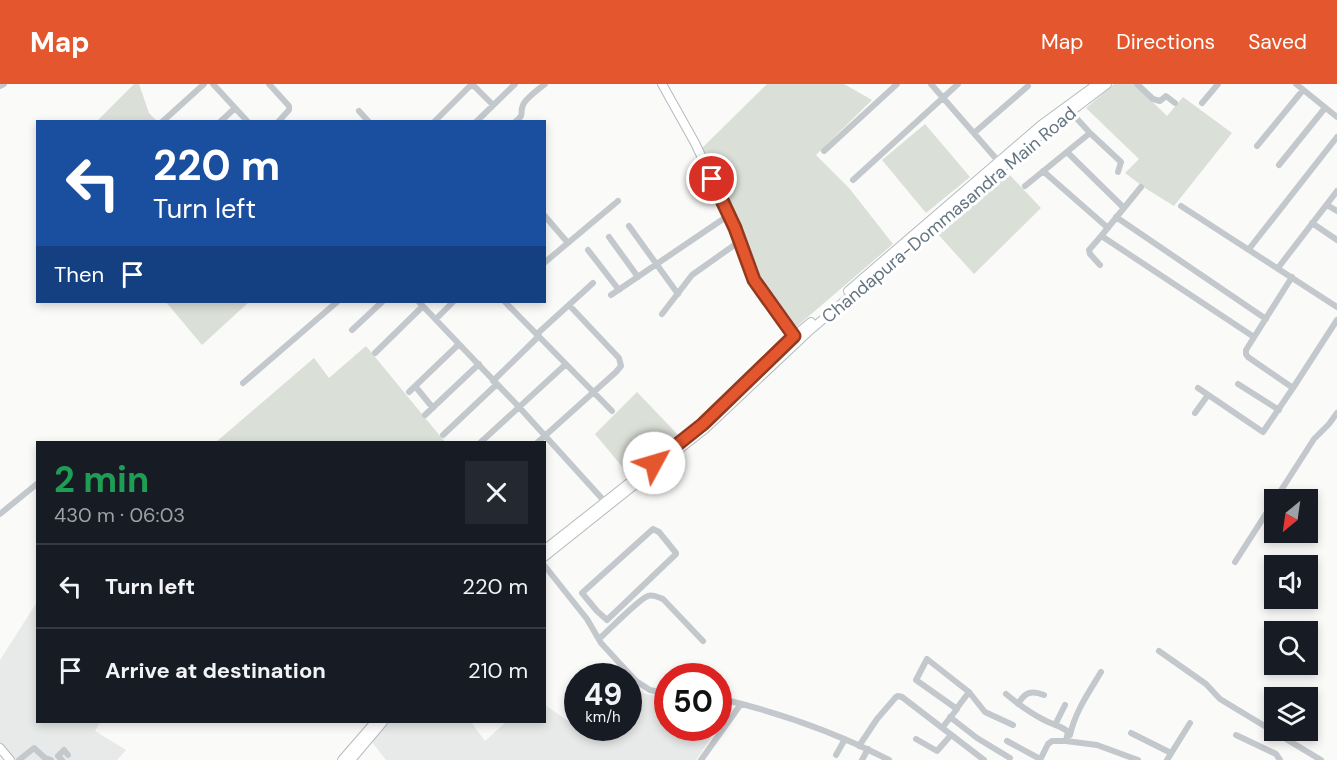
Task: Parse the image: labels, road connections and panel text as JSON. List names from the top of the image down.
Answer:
{
  "streets": {
    "main road": ["Chandapura-Dommasandra Main Road"]
  },
  "north": "bottom left",
  "page": {
    "header": "Map",
    "nav": ["Map", "Directions", "Saved"],
    "turn": ["220 m", "Turn left"],
    "then": "Then",
    "heading": ["2 min", "430 m · 06:03"],
    "list": [
      {
        "name": "Turn left",
        "value": "220 m"
      },
      {
        "name": "Arrive at destination",
        "value": "210 m"
      }
    ],
    "speed": "49 km/h",
    "limit": "50"
  }
}
